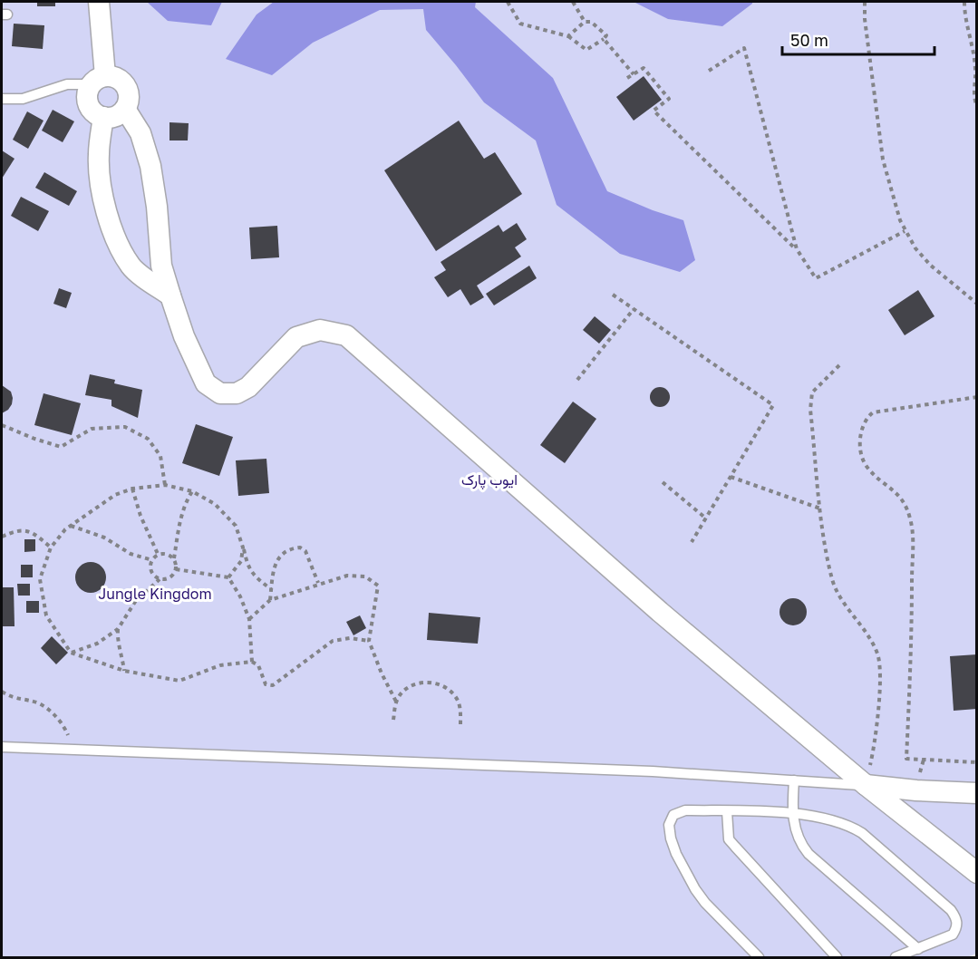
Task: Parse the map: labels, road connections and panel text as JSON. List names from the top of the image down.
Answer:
{
  "parks": ["ایوب پارک", "Jungle Kingdom"],
  "scale_bar": "50 m"
}
